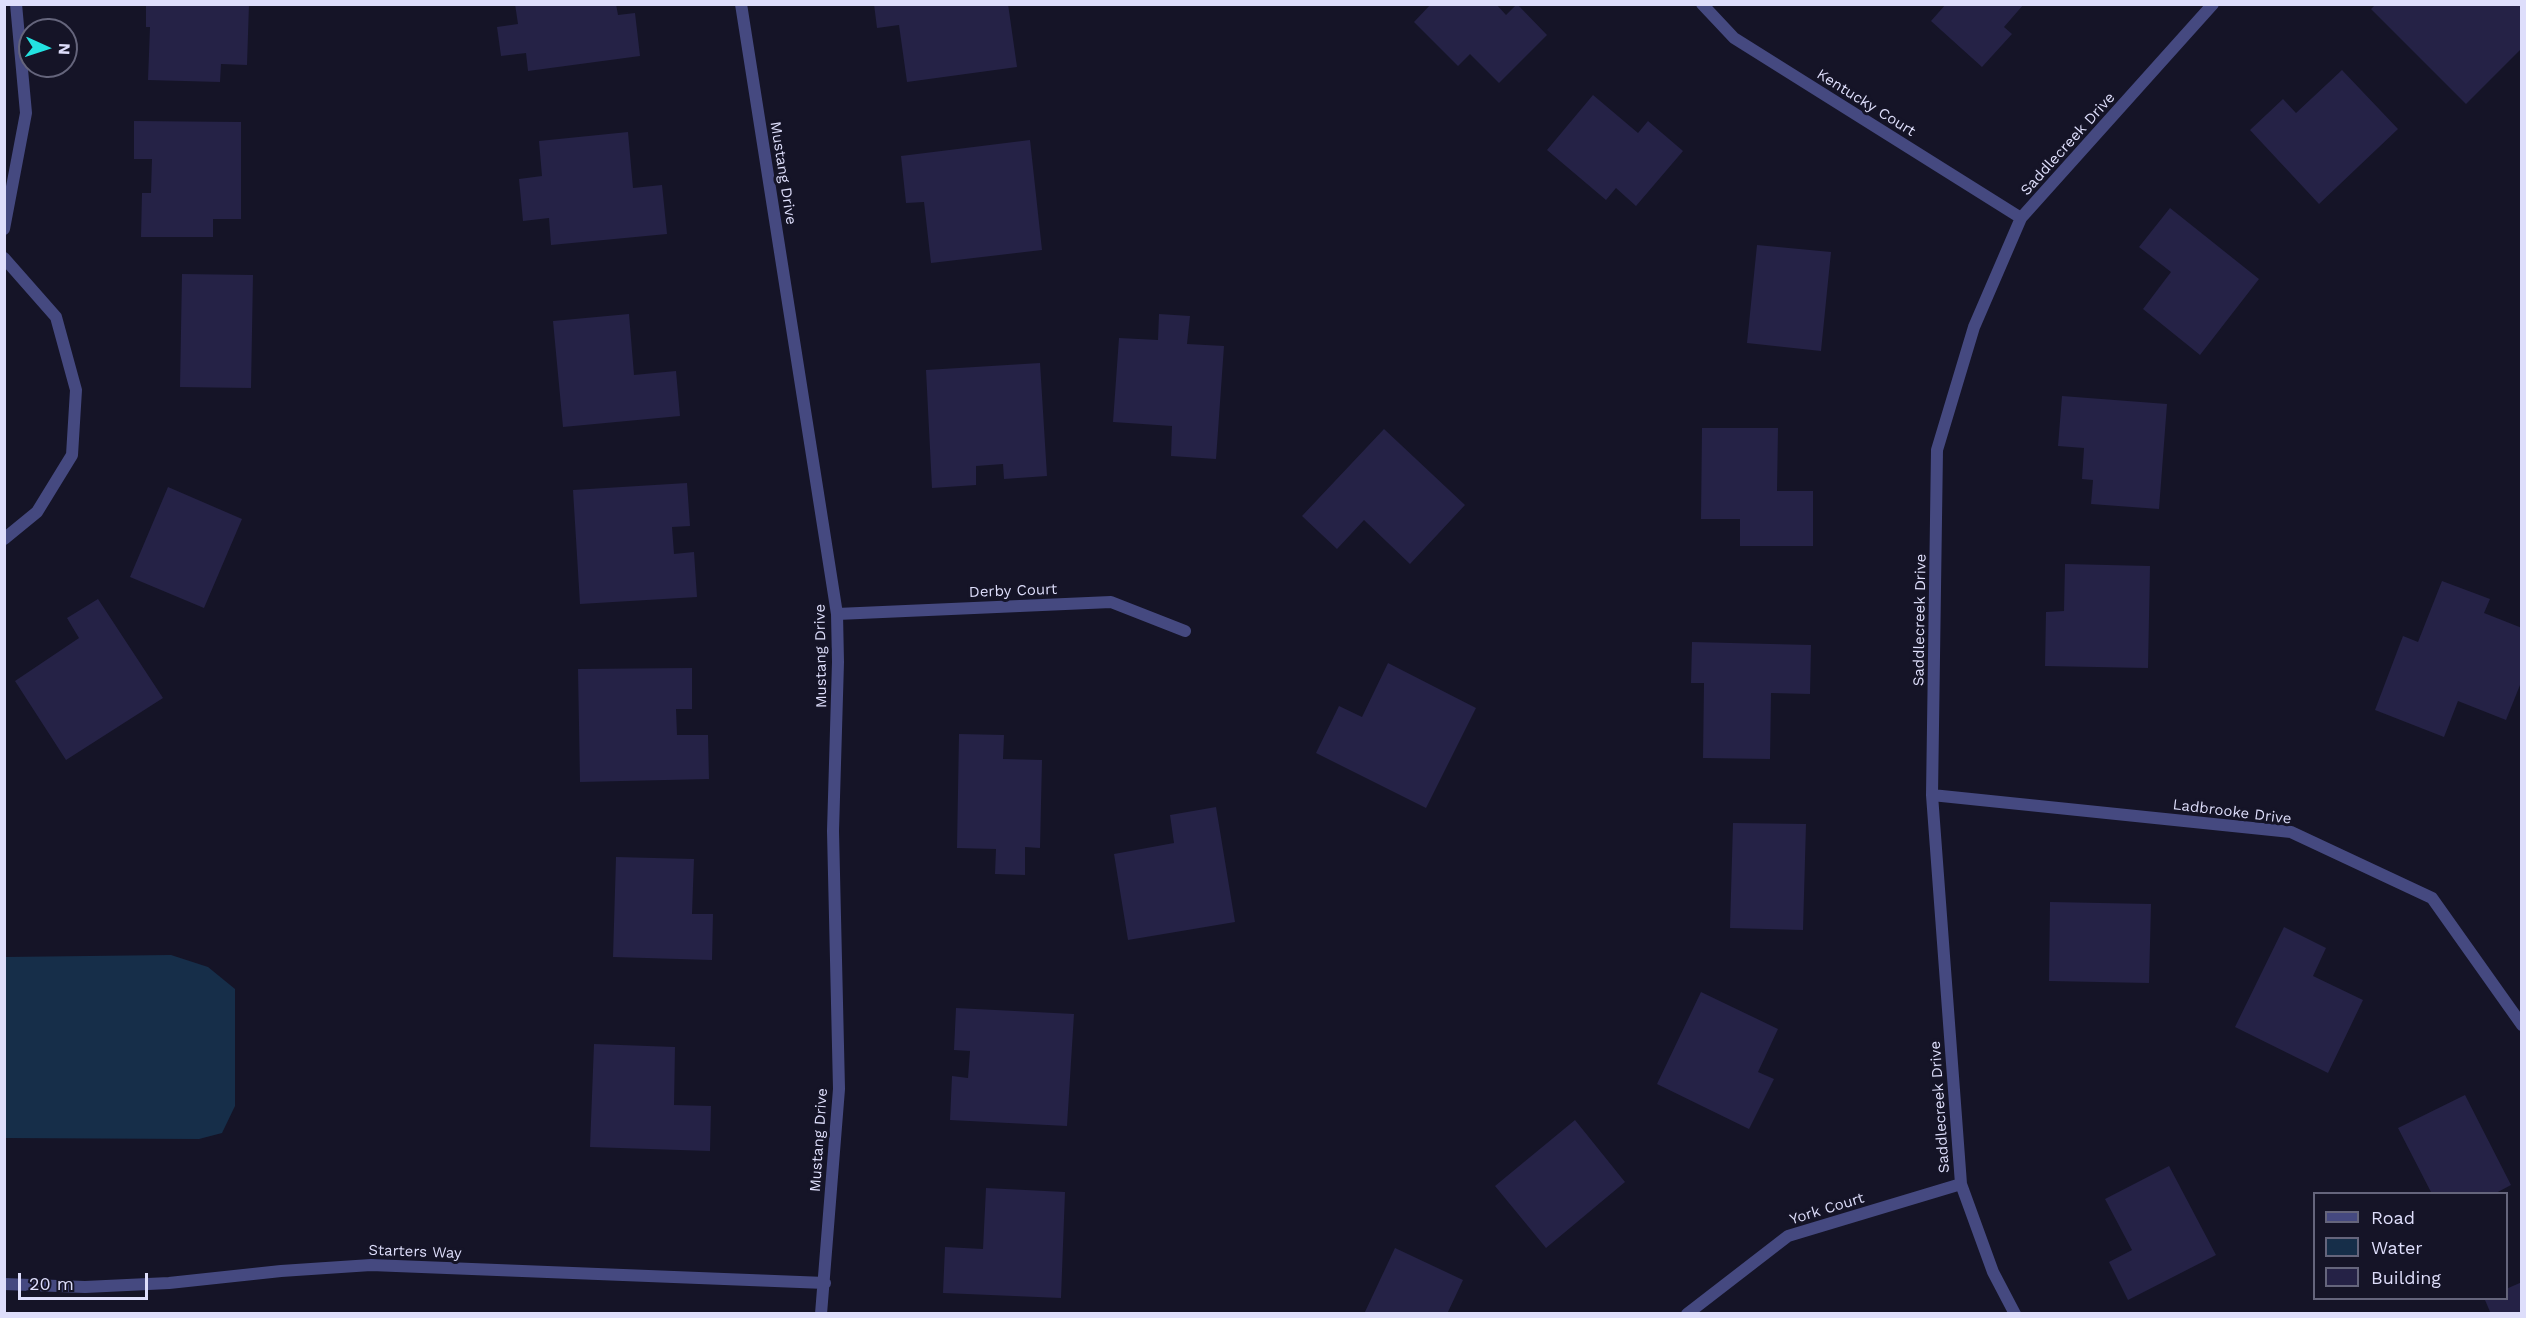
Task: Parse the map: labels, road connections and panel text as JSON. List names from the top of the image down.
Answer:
{
  "streets": {
    "street": [
      "Kentucky Court",
      "Saddlecreek Drive",
      "Mustang Drive",
      "Derby Court",
      "Ladbrooke Drive",
      "York Court",
      "Starters Way"
    ]
  },
  "crossings": [
    ["Kentucky Court", "Saddlecreek Drive"],
    ["Saddlecreek Drive", "Ladbrooke Drive"],
    ["Saddlecreek Drive", "York Court"],
    ["Mustang Drive", "Derby Court"],
    ["Mustang Drive", "Starters Way"]
  ],
  "legend": ["Road", "Water", "Building"],
  "scale_bar": "20 m",
  "north": "right"
}
